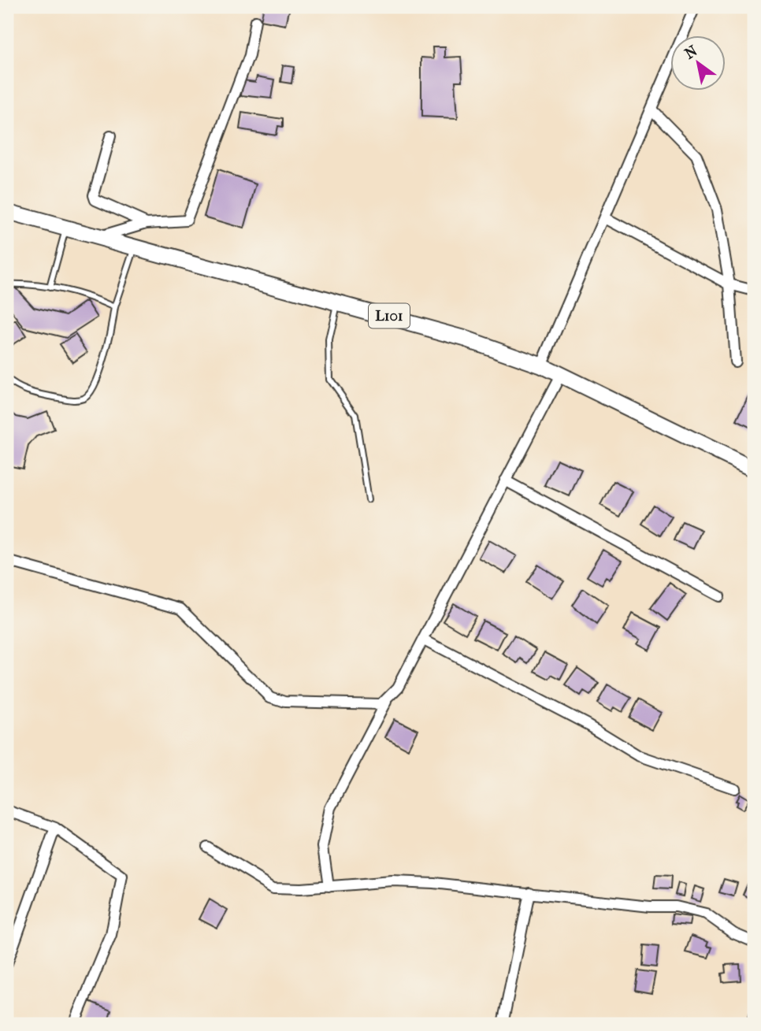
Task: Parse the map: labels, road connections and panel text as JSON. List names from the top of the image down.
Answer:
{
  "streets": {
    "main road": ["L101"]
  },
  "north": "top left"
}
